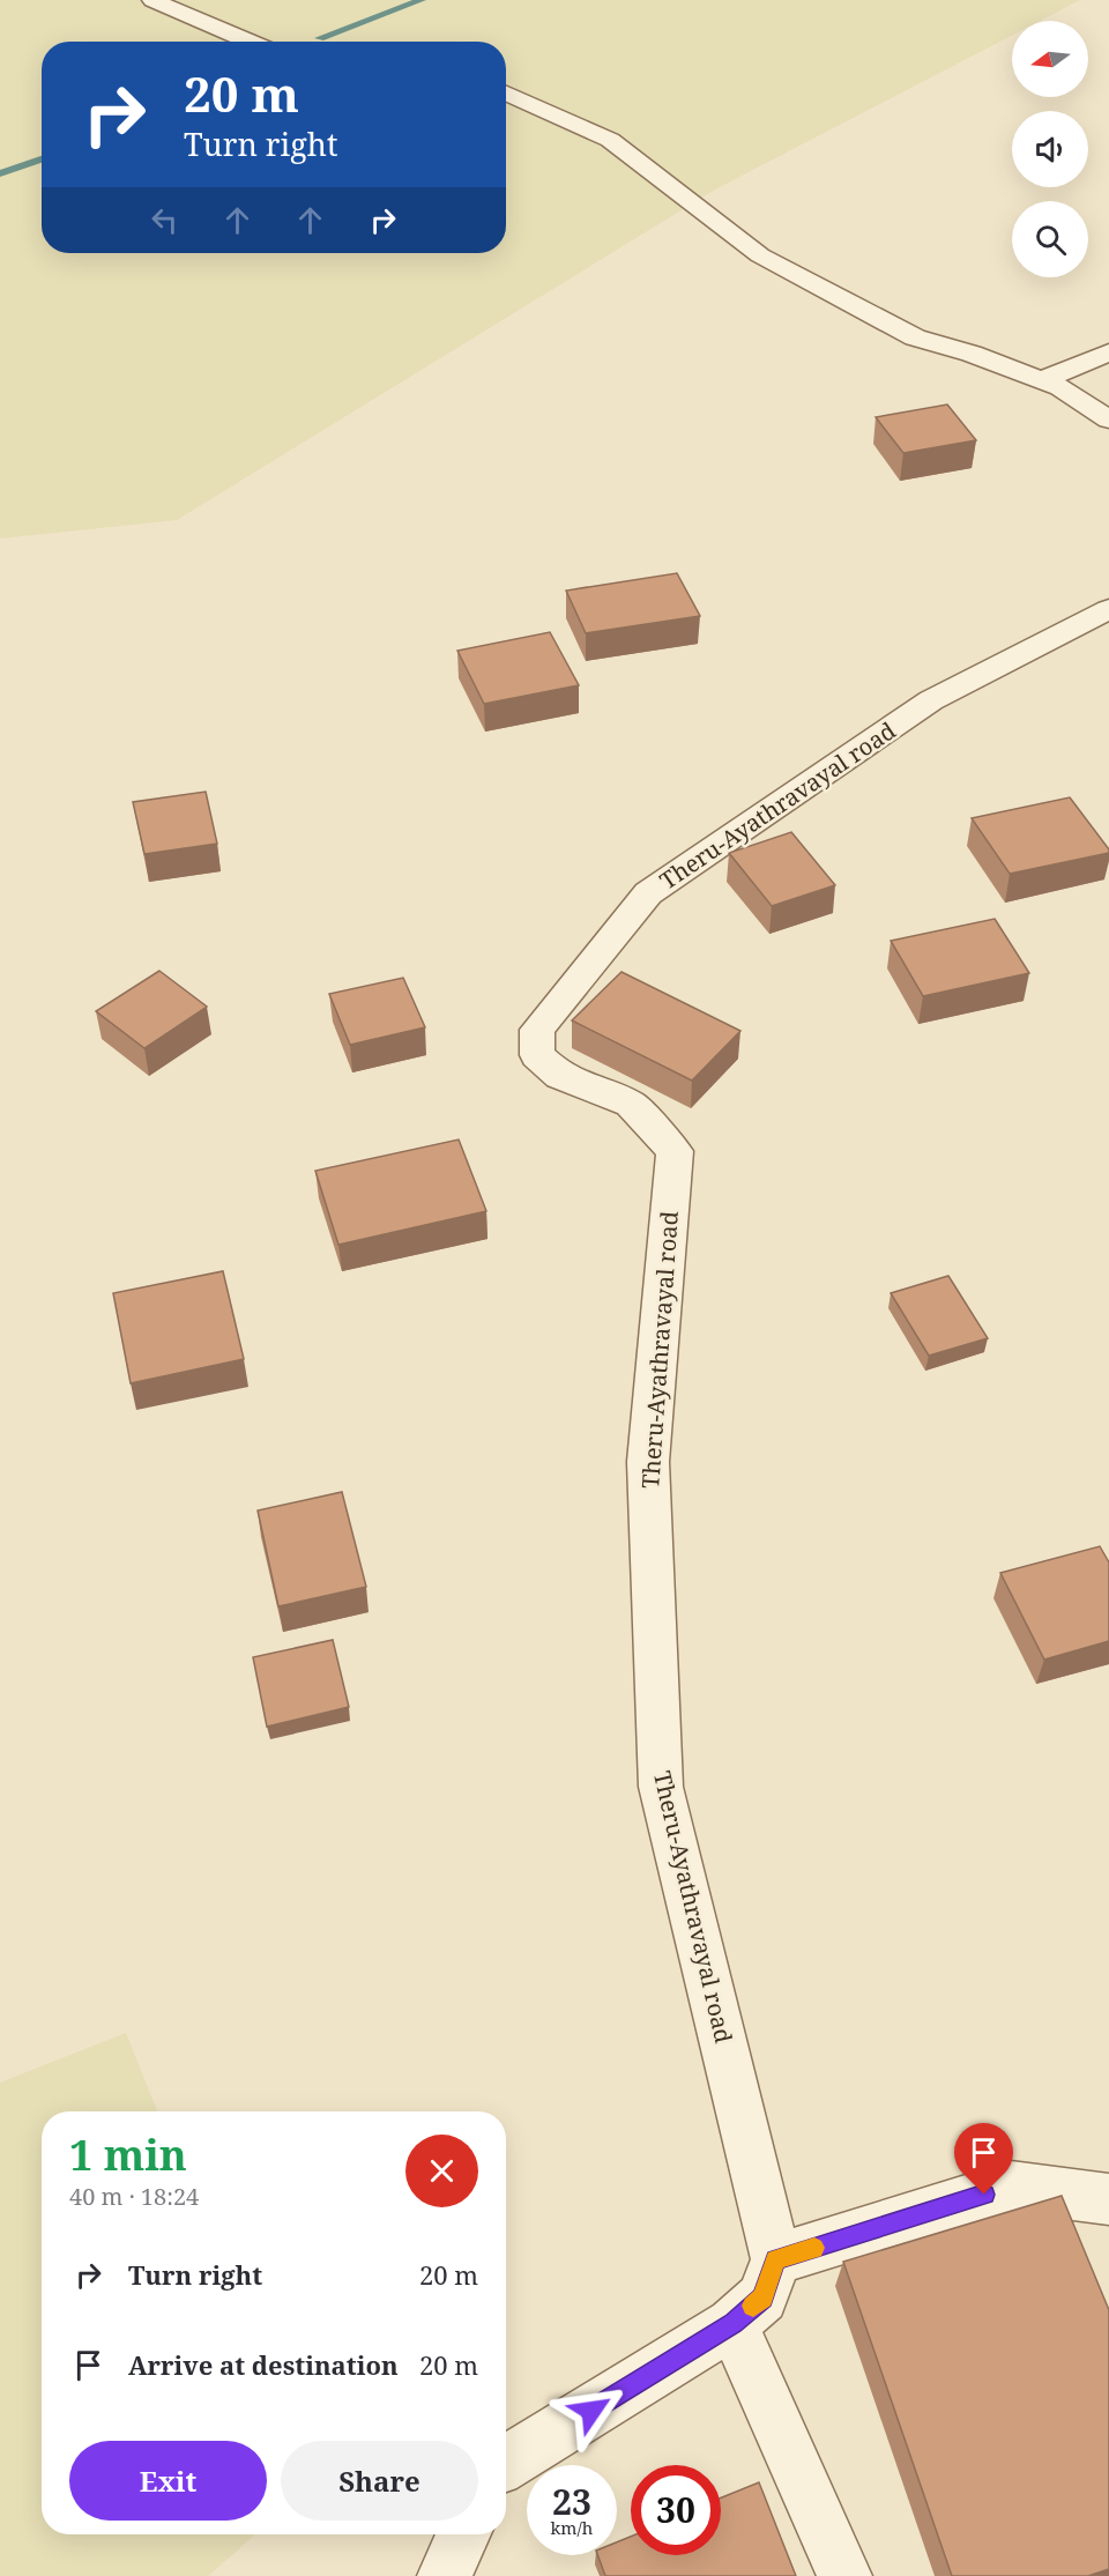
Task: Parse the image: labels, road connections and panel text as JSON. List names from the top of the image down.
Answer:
{
  "streets": {
    "street": ["Theru-Ayathravayal road"]
  },
  "north": "left",
  "page": {
    "turn": ["20 m", "Turn right"],
    "heading": ["1 min", "40 m · 18:24"],
    "list": [
      {
        "name": "Turn right",
        "value": "20 m"
      },
      {
        "name": "Arrive at destination",
        "value": "20 m"
      }
    ],
    "buttons": ["Exit", "Share"],
    "speed": "23 km/h",
    "limit": "30"
  }
}
